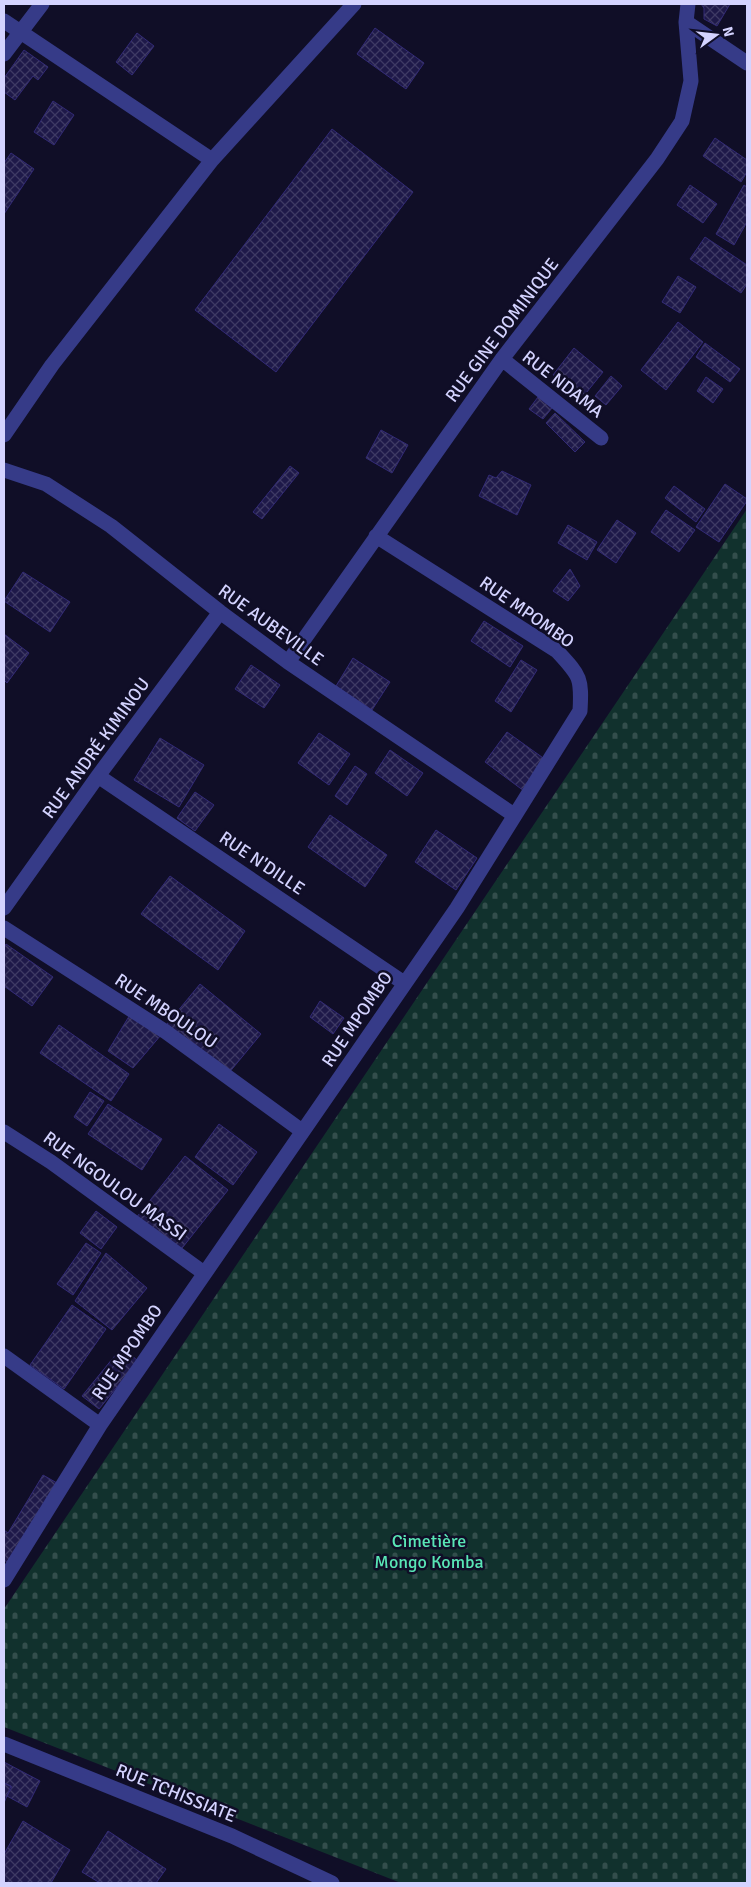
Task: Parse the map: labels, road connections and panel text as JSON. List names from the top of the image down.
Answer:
{
  "streets": {
    "street": [
      "RUE GINE DOMINIQUE",
      "RUE NDAMA",
      "RUE MPOMBO",
      "RUE AUBEVILLE",
      "RUE ANDRÉ KIMINOU",
      "RUE N'DILLE",
      "RUE MBOULOU",
      "RUE NGOULOU MASSI",
      "RUE TCHISSIATE"
    ]
  },
  "crossings": [
    ["RUE GINE DOMINIQUE", "RUE NDAMA"],
    ["RUE GINE DOMINIQUE", "RUE MPOMBO"],
    ["RUE GINE DOMINIQUE", "RUE AUBEVILLE"],
    ["RUE MPOMBO", "RUE AUBEVILLE"],
    ["RUE MPOMBO", "RUE N'DILLE"],
    ["RUE MPOMBO", "RUE MBOULOU"],
    ["RUE MPOMBO", "RUE NGOULOU MASSI"],
    ["RUE AUBEVILLE", "RUE ANDRÉ KIMINOU"],
    ["RUE ANDRÉ KIMINOU", "RUE N'DILLE"]
  ],
  "parks": ["Cimetière Mongo Komba"],
  "north": "right"
}
